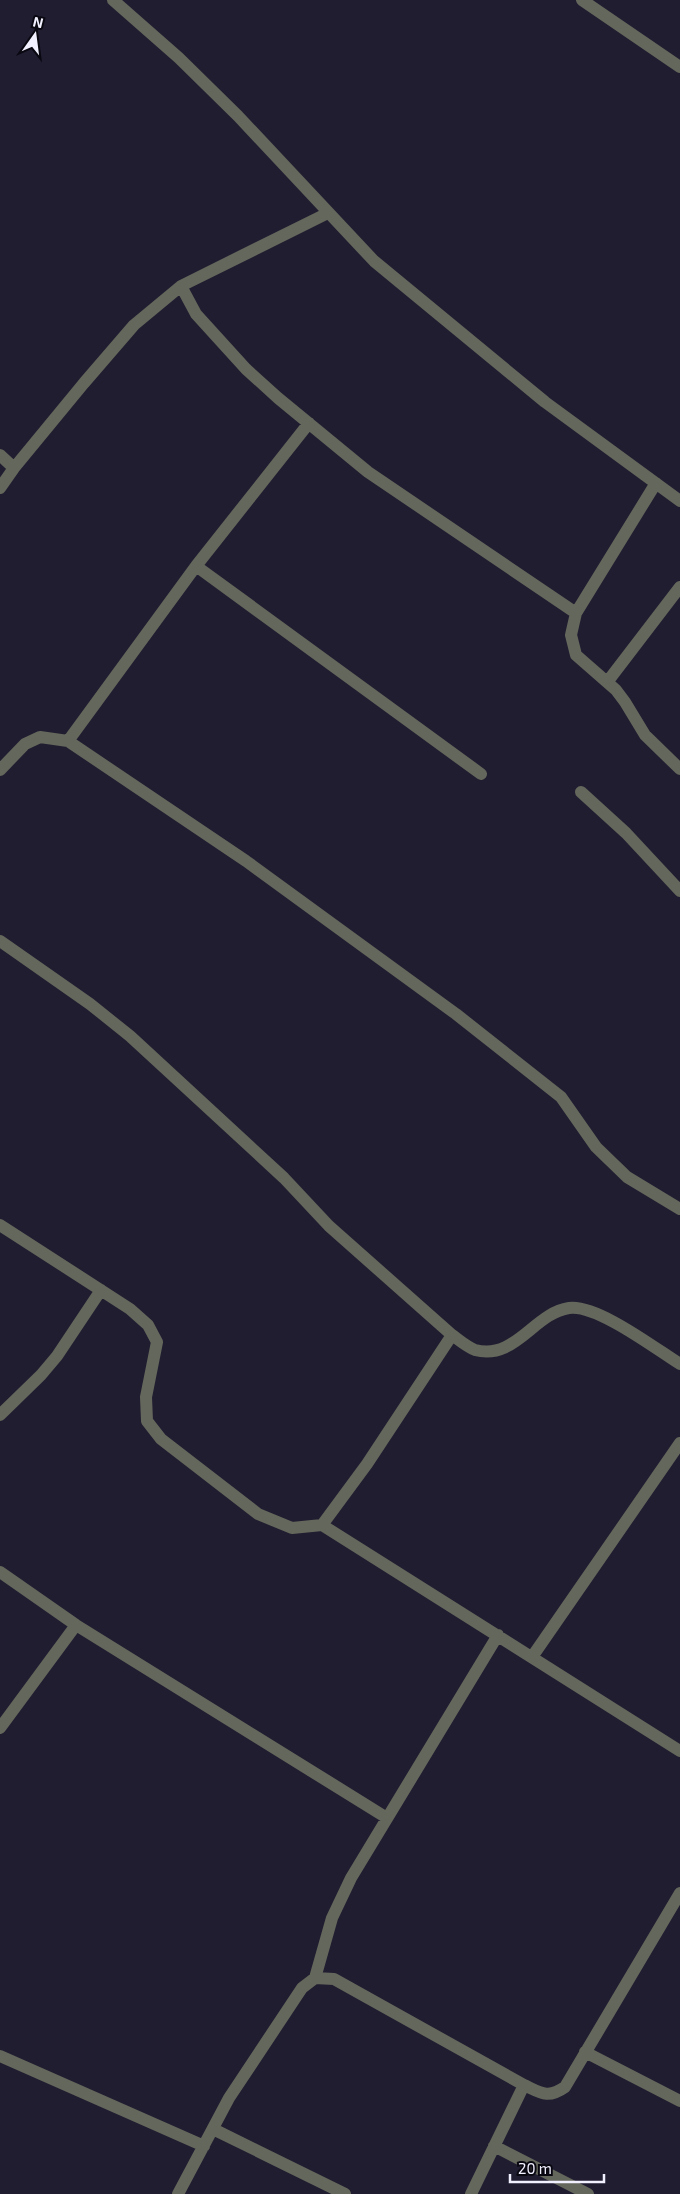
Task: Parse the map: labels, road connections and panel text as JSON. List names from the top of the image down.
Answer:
{
  "scale_bar": "20 m",
  "north": "top"
}
